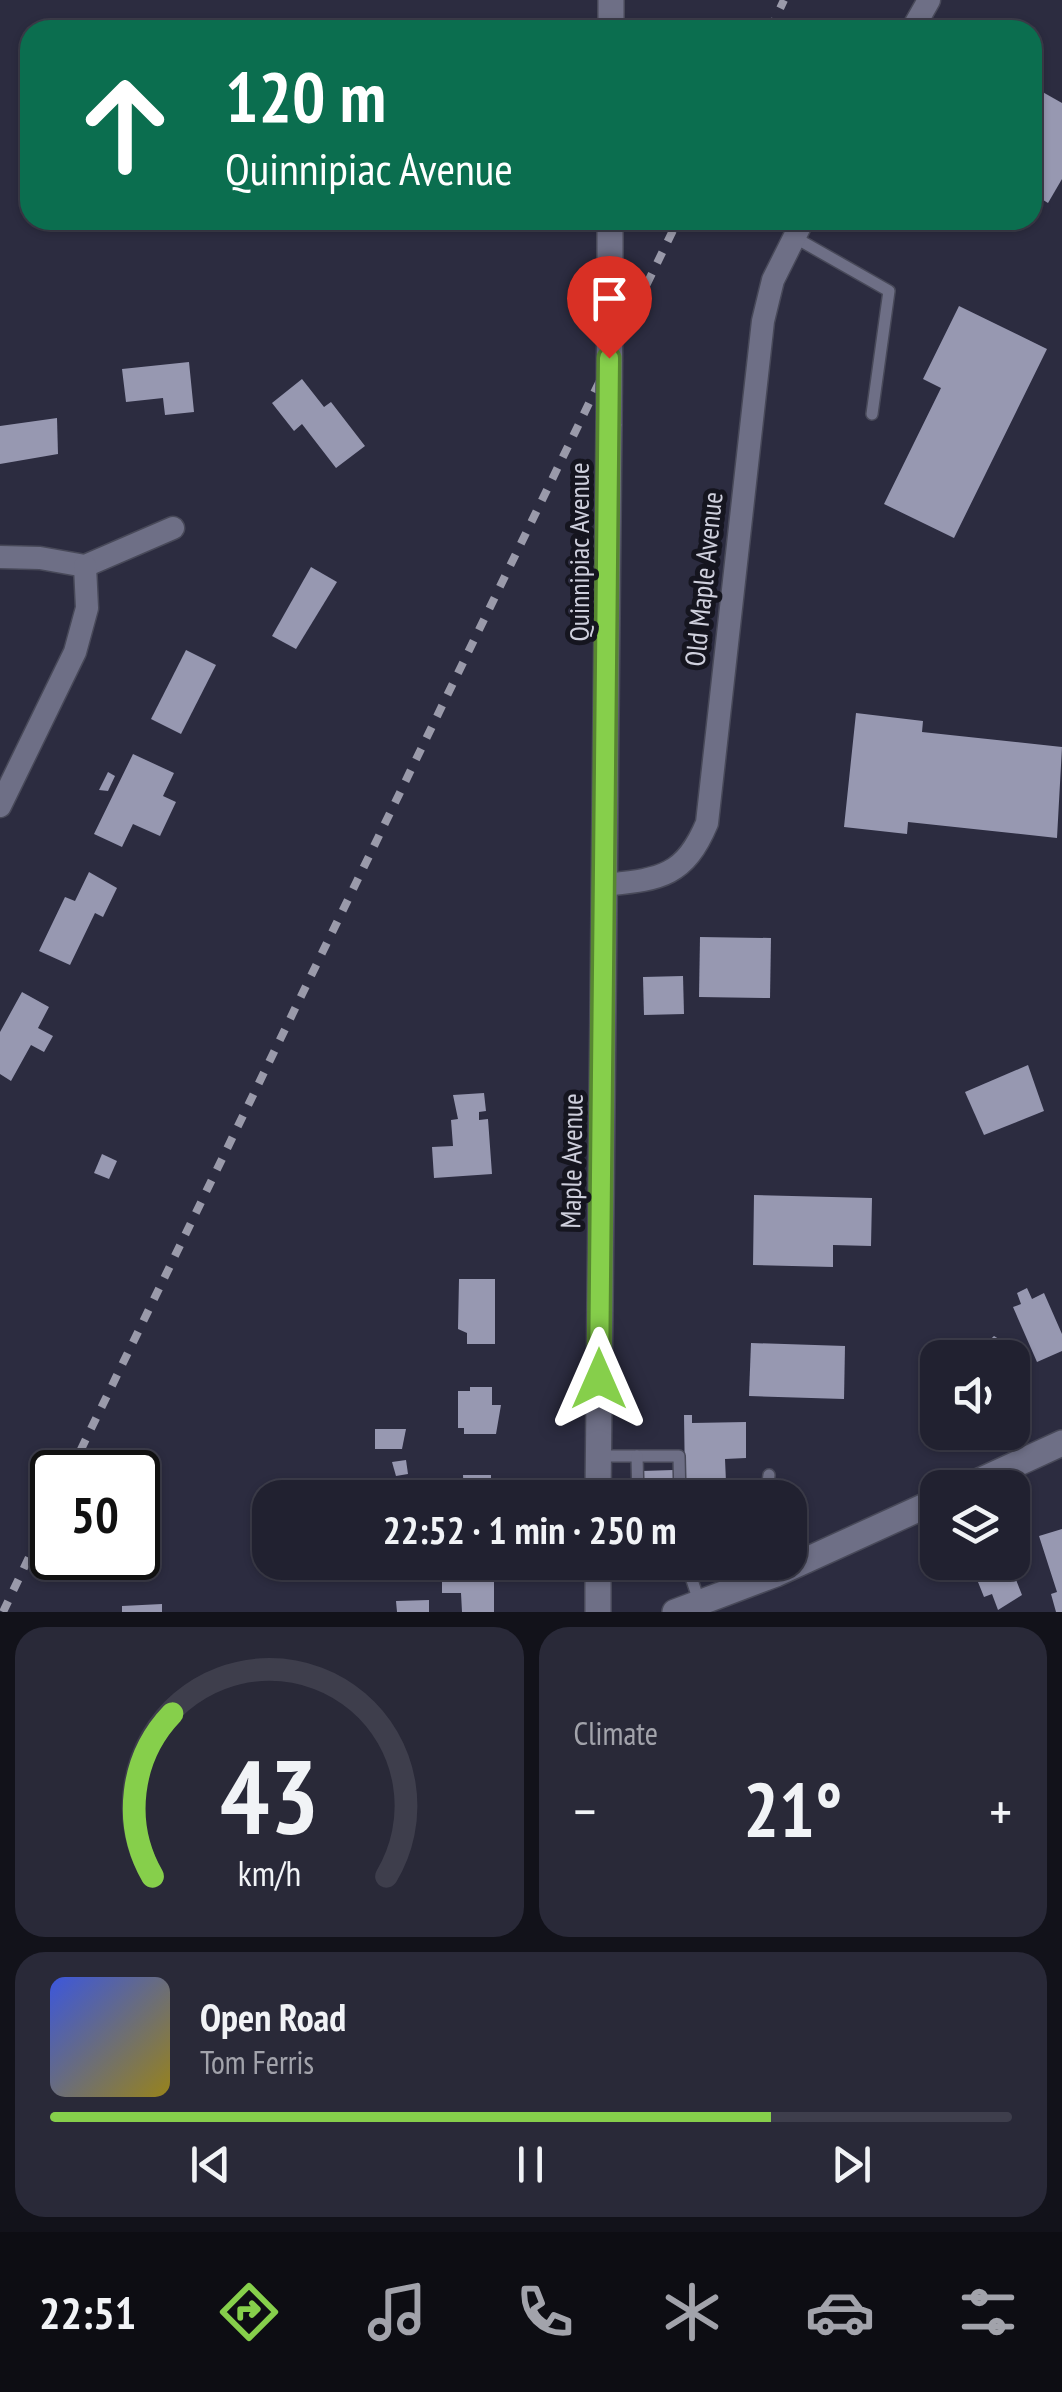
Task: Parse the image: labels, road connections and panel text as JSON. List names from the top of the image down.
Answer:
{
  "streets": {
    "main road": ["Quinnipiac Avenue", "Maple Avenue"],
    "street": ["Old Maple Avenue"]
  },
  "crossings": [
    ["Quinnipiac Avenue", "Old Maple Avenue"],
    ["Quinnipiac Avenue", "Maple Avenue"],
    ["Old Maple Avenue", "Maple Avenue"]
  ],
  "page": {
    "turn": ["120 m", "Quinnipiac Avenue"],
    "limit": "50",
    "trip": "22:52 · 1 min · 250 m",
    "tile": "Climate",
    "heat": ["−", "21°", "+"],
    "song": ["Open Road", "Tom Ferris"],
    "tabs": "22:51",
    "gauge": ["43", "km/h"]
  }
}
